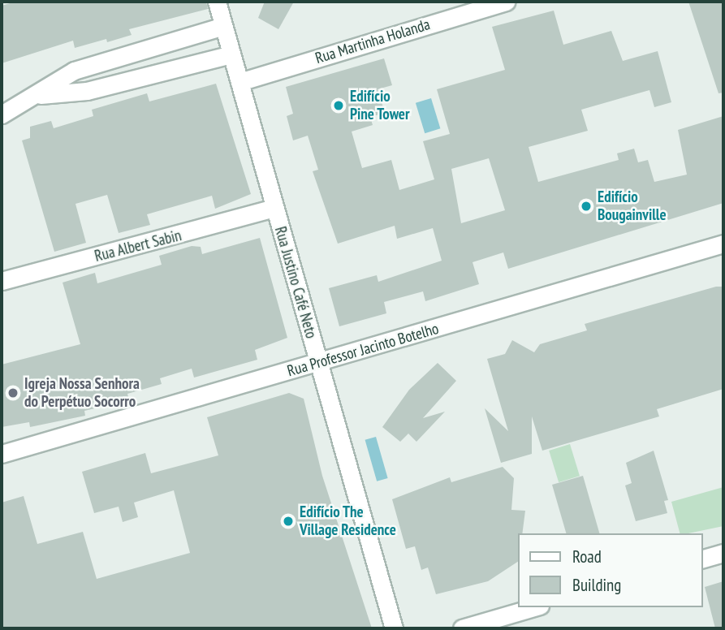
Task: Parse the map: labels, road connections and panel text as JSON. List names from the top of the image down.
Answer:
{
  "streets": {
    "street": [
      "Rua Martinha Holanda",
      "Rua Albert Sabin",
      "Rua Justino Café Neto",
      "Rua Professor Jacinto Botelho"
    ]
  },
  "crossings": [
    ["Rua Martinha Holanda", "Rua Justino Café Neto"],
    ["Rua Albert Sabin", "Rua Justino Café Neto"],
    ["Rua Justino Café Neto", "Rua Professor Jacinto Botelho"]
  ],
  "places": [
    "Edifício Pine Tower",
    "Edifício Bougainville",
    "Igreja Nossa Senhora do Perpétuo Socorro",
    "Edifício The Village Residence"
  ],
  "legend": ["Road", "Building"]
}
